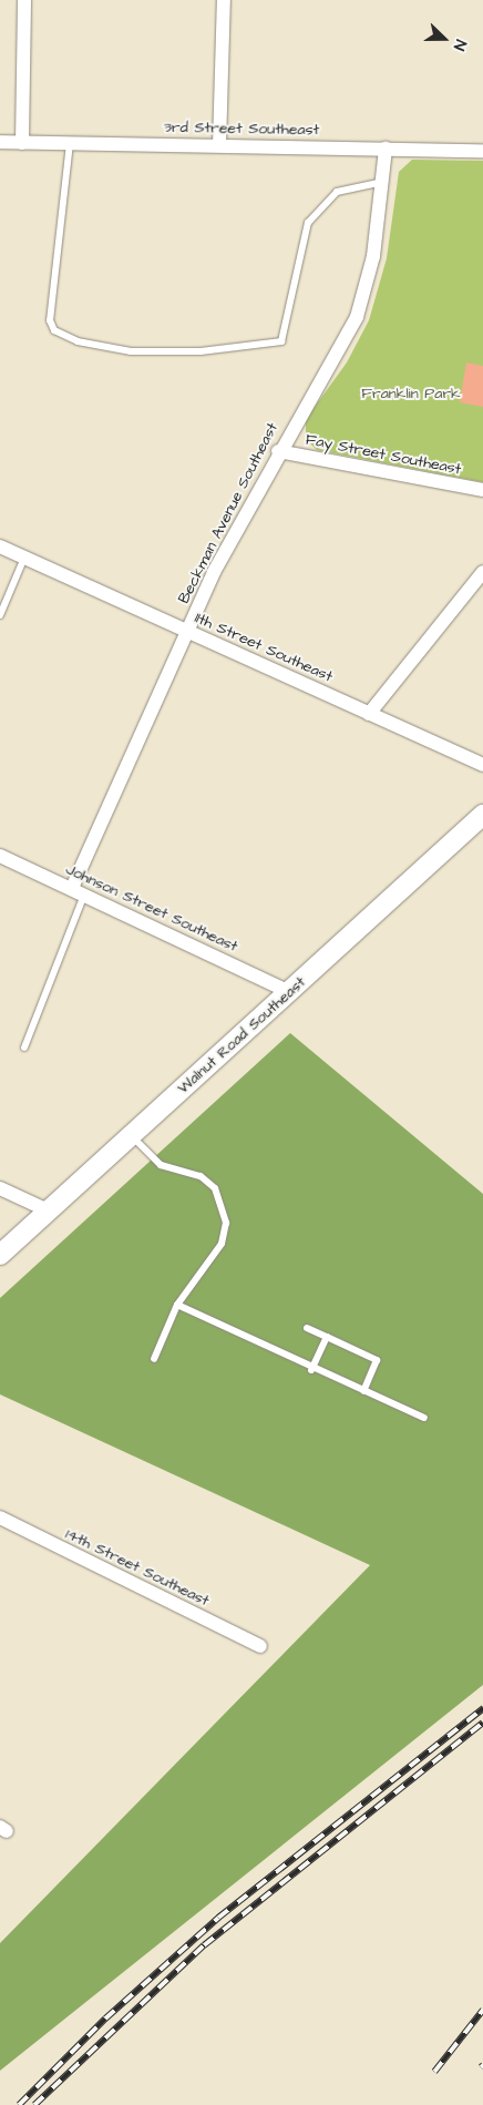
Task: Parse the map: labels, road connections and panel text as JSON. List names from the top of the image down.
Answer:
{
  "streets": {
    "main road": ["Walnut Road Southeast"],
    "street": [
      "3rd Street Southeast",
      "Fay Street Southeast",
      "Beckman Avenue Southeast",
      "11th Street Southeast",
      "Johnson Street Southeast",
      "14th Street Southeast"
    ]
  },
  "crossings": [
    ["3rd Street Southeast", "Beckman Avenue Southeast"],
    ["Fay Street Southeast", "Beckman Avenue Southeast"],
    ["Beckman Avenue Southeast", "11th Street Southeast"],
    ["Beckman Avenue Southeast", "Johnson Street Southeast"],
    ["Johnson Street Southeast", "Walnut Road Southeast"]
  ],
  "parks": ["Franklin Park"],
  "north": "right"
}
